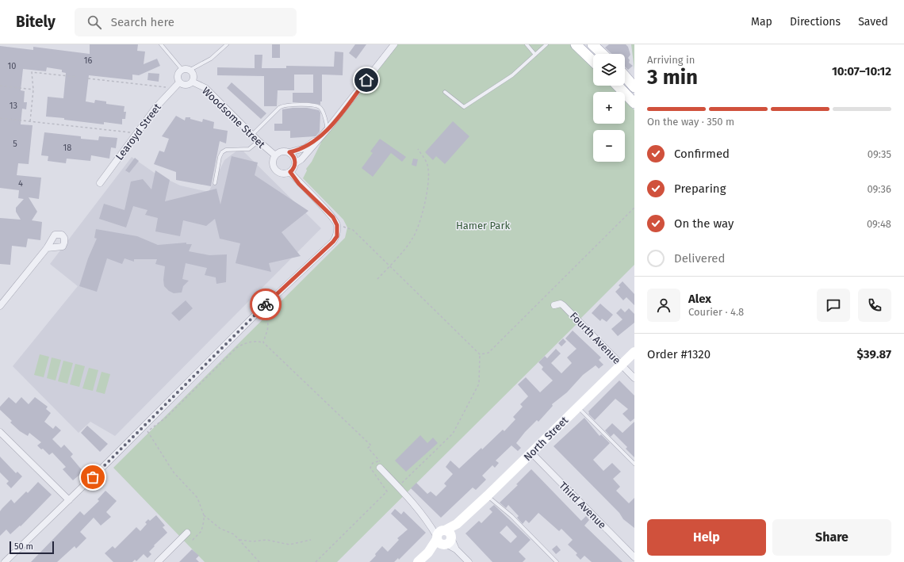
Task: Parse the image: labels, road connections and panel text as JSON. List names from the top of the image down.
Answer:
{
  "streets": {
    "main road": ["North Street"],
    "street": [
      "Woodsome Street",
      "Learoyd Street",
      "Fourth Avenue",
      "Third Avenue"
    ]
  },
  "crossings": [
    ["Woodsome Street", "Learoyd Street"],
    ["Fourth Avenue", "North Street"],
    ["North Street", "Third Avenue"]
  ],
  "parks": ["Hamer Park"],
  "house_numbers": [
    "16",
    "10",
    "13",
    "5",
    "18",
    "4"
  ],
  "scale_bar": "50 m",
  "page": {
    "header": "Bitely",
    "search": "Search here",
    "nav": ["Map", "Directions", "Saved"],
    "heading": ["3 min", "Arriving in", "10:07–10:12"],
    "panel": [
      "Alex",
      "Courier · 4.8",
      "Order #1320",
      "$39.87"
    ],
    "map_buttons": ["+", "−"],
    "bar": "On the way · 350 m",
    "list": [
      ["Confirmed", "09:35"],
      ["Preparing", "09:36"],
      ["On the way", "09:48"],
      "Delivered"
    ],
    "buttons": ["Help", "Share"],
    "scale": "50 m"
  }
}
